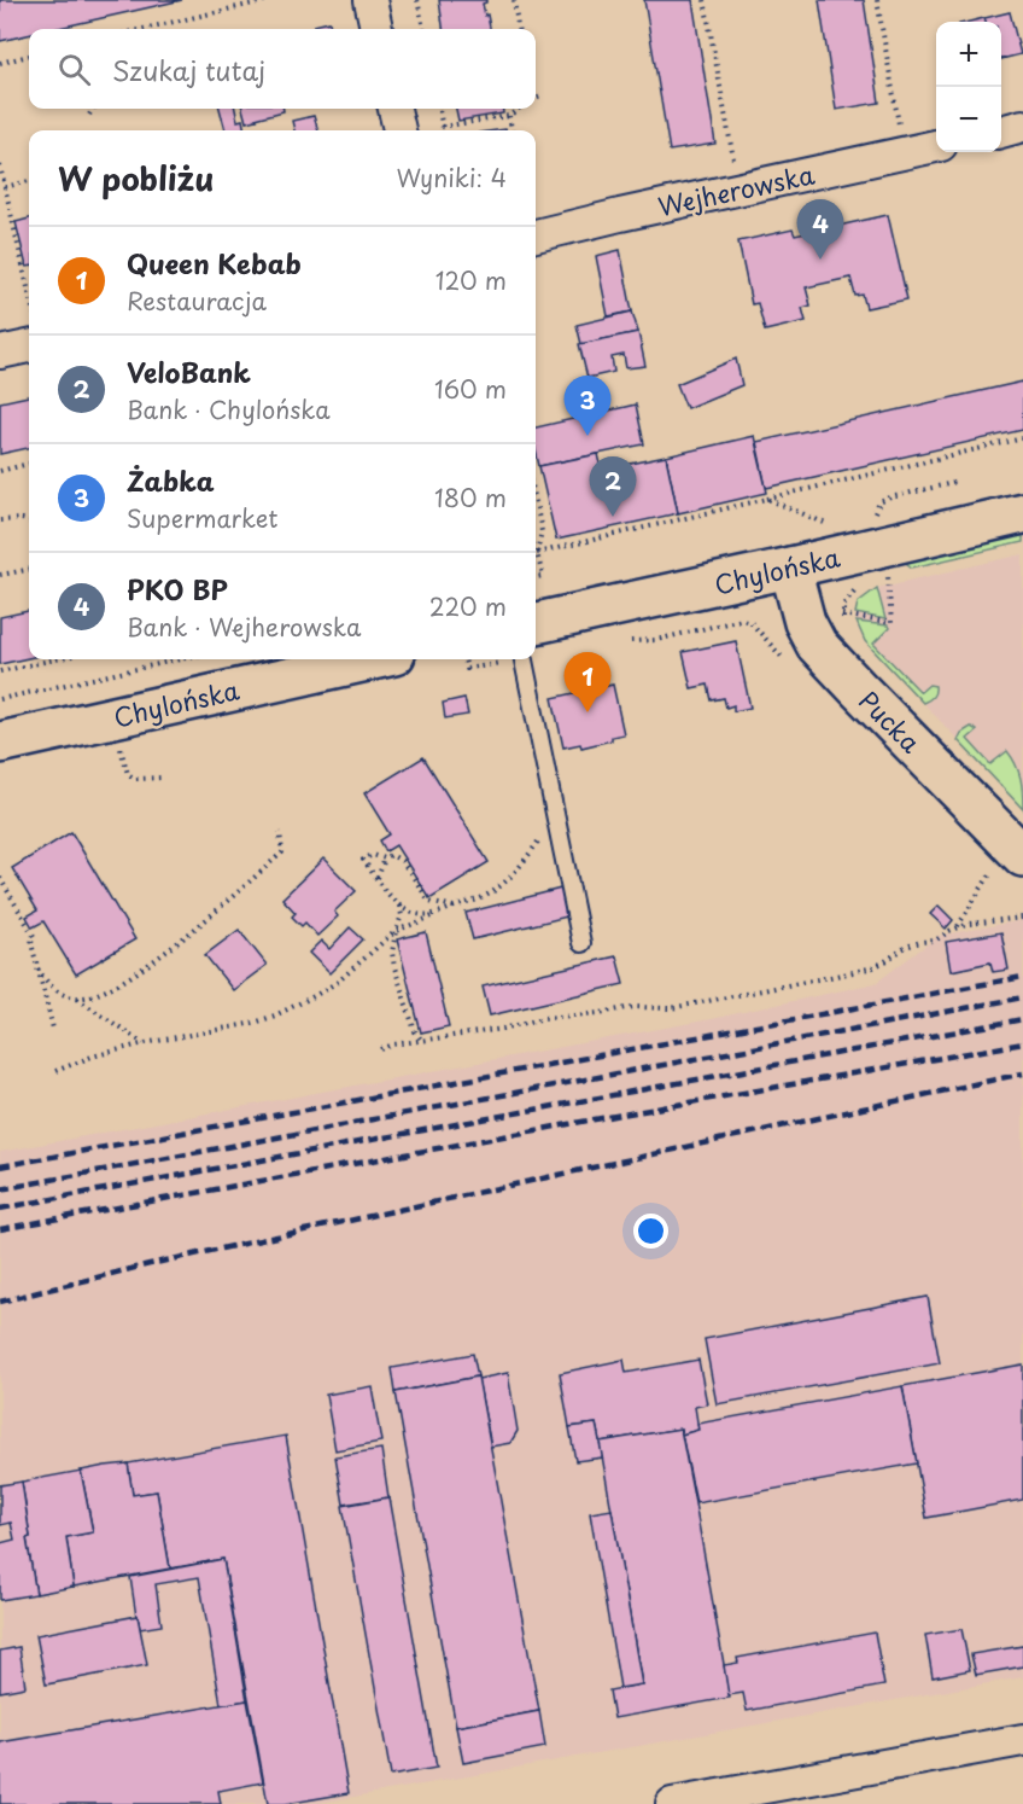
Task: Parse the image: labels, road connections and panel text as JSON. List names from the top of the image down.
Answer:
{
  "streets": {
    "street": ["Wejherowska", "Chylońska", "Pucka"]
  },
  "crossings": [
    ["Chylońska", "Pucka"]
  ],
  "page": {
    "map_buttons": ["+", "−"],
    "search": "Szukaj tutaj",
    "heading": ["W pobliżu", "Wyniki: 4"],
    "pins": [
      "4",
      "3",
      "2",
      "1"
    ],
    "list": [
      {
        "mark": "1",
        "name": "Queen Kebab",
        "note": "Restauracja",
        "value": "120 m"
      },
      {
        "mark": "2",
        "name": "VeloBank",
        "note": "Bank · Chylońska",
        "value": "160 m"
      },
      {
        "mark": "3",
        "name": "Żabka",
        "note": "Supermarket",
        "value": "180 m"
      },
      {
        "mark": "4",
        "name": "PKO BP",
        "note": "Bank · Wejherowska",
        "value": "220 m"
      }
    ]
  }
}
